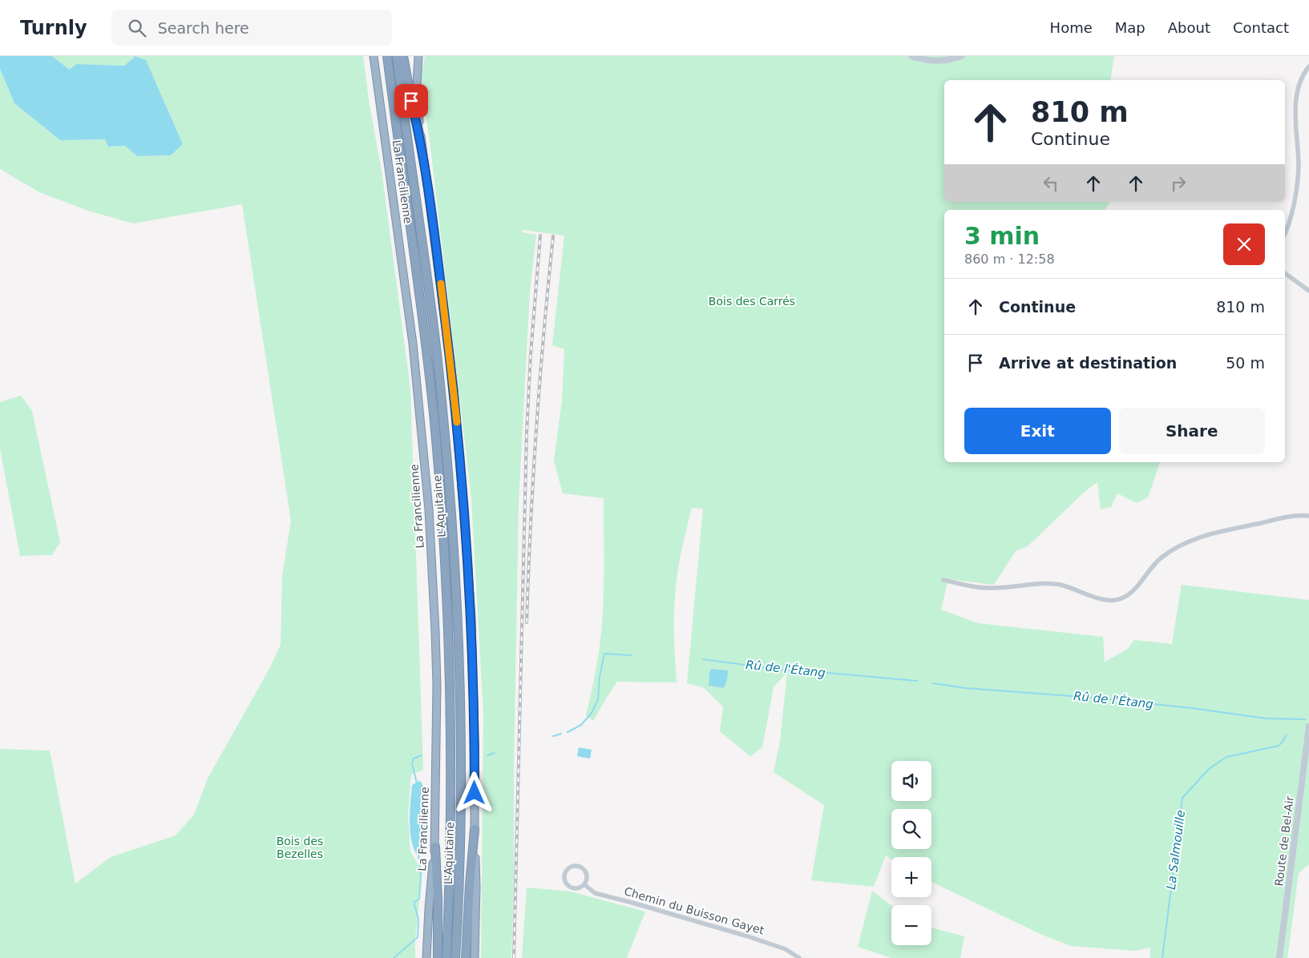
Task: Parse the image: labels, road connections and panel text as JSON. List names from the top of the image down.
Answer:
{
  "streets": {
    "highway": ["La Francilienne", "L'Aquitaine"],
    "main road": ["Route de Bel-Air"],
    "street": ["Chemin du Buisson Gayet"]
  },
  "water": ["Rû de l'Étang", "La Salmouille"],
  "parks": ["Bois des Carrés", "Bois des Bezelles"],
  "page": {
    "header": "Turnly",
    "search": "Search here",
    "nav": [
      "Home",
      "Map",
      "About",
      "Contact"
    ],
    "turn": ["810 m", "Continue"],
    "heading": ["3 min", "860 m · 12:58"],
    "list": [
      {
        "name": "Continue",
        "value": "810 m"
      },
      {
        "name": "Arrive at destination",
        "value": "50 m"
      }
    ],
    "buttons": ["Exit", "Share"],
    "map_buttons": ["+", "−"]
  }
}
